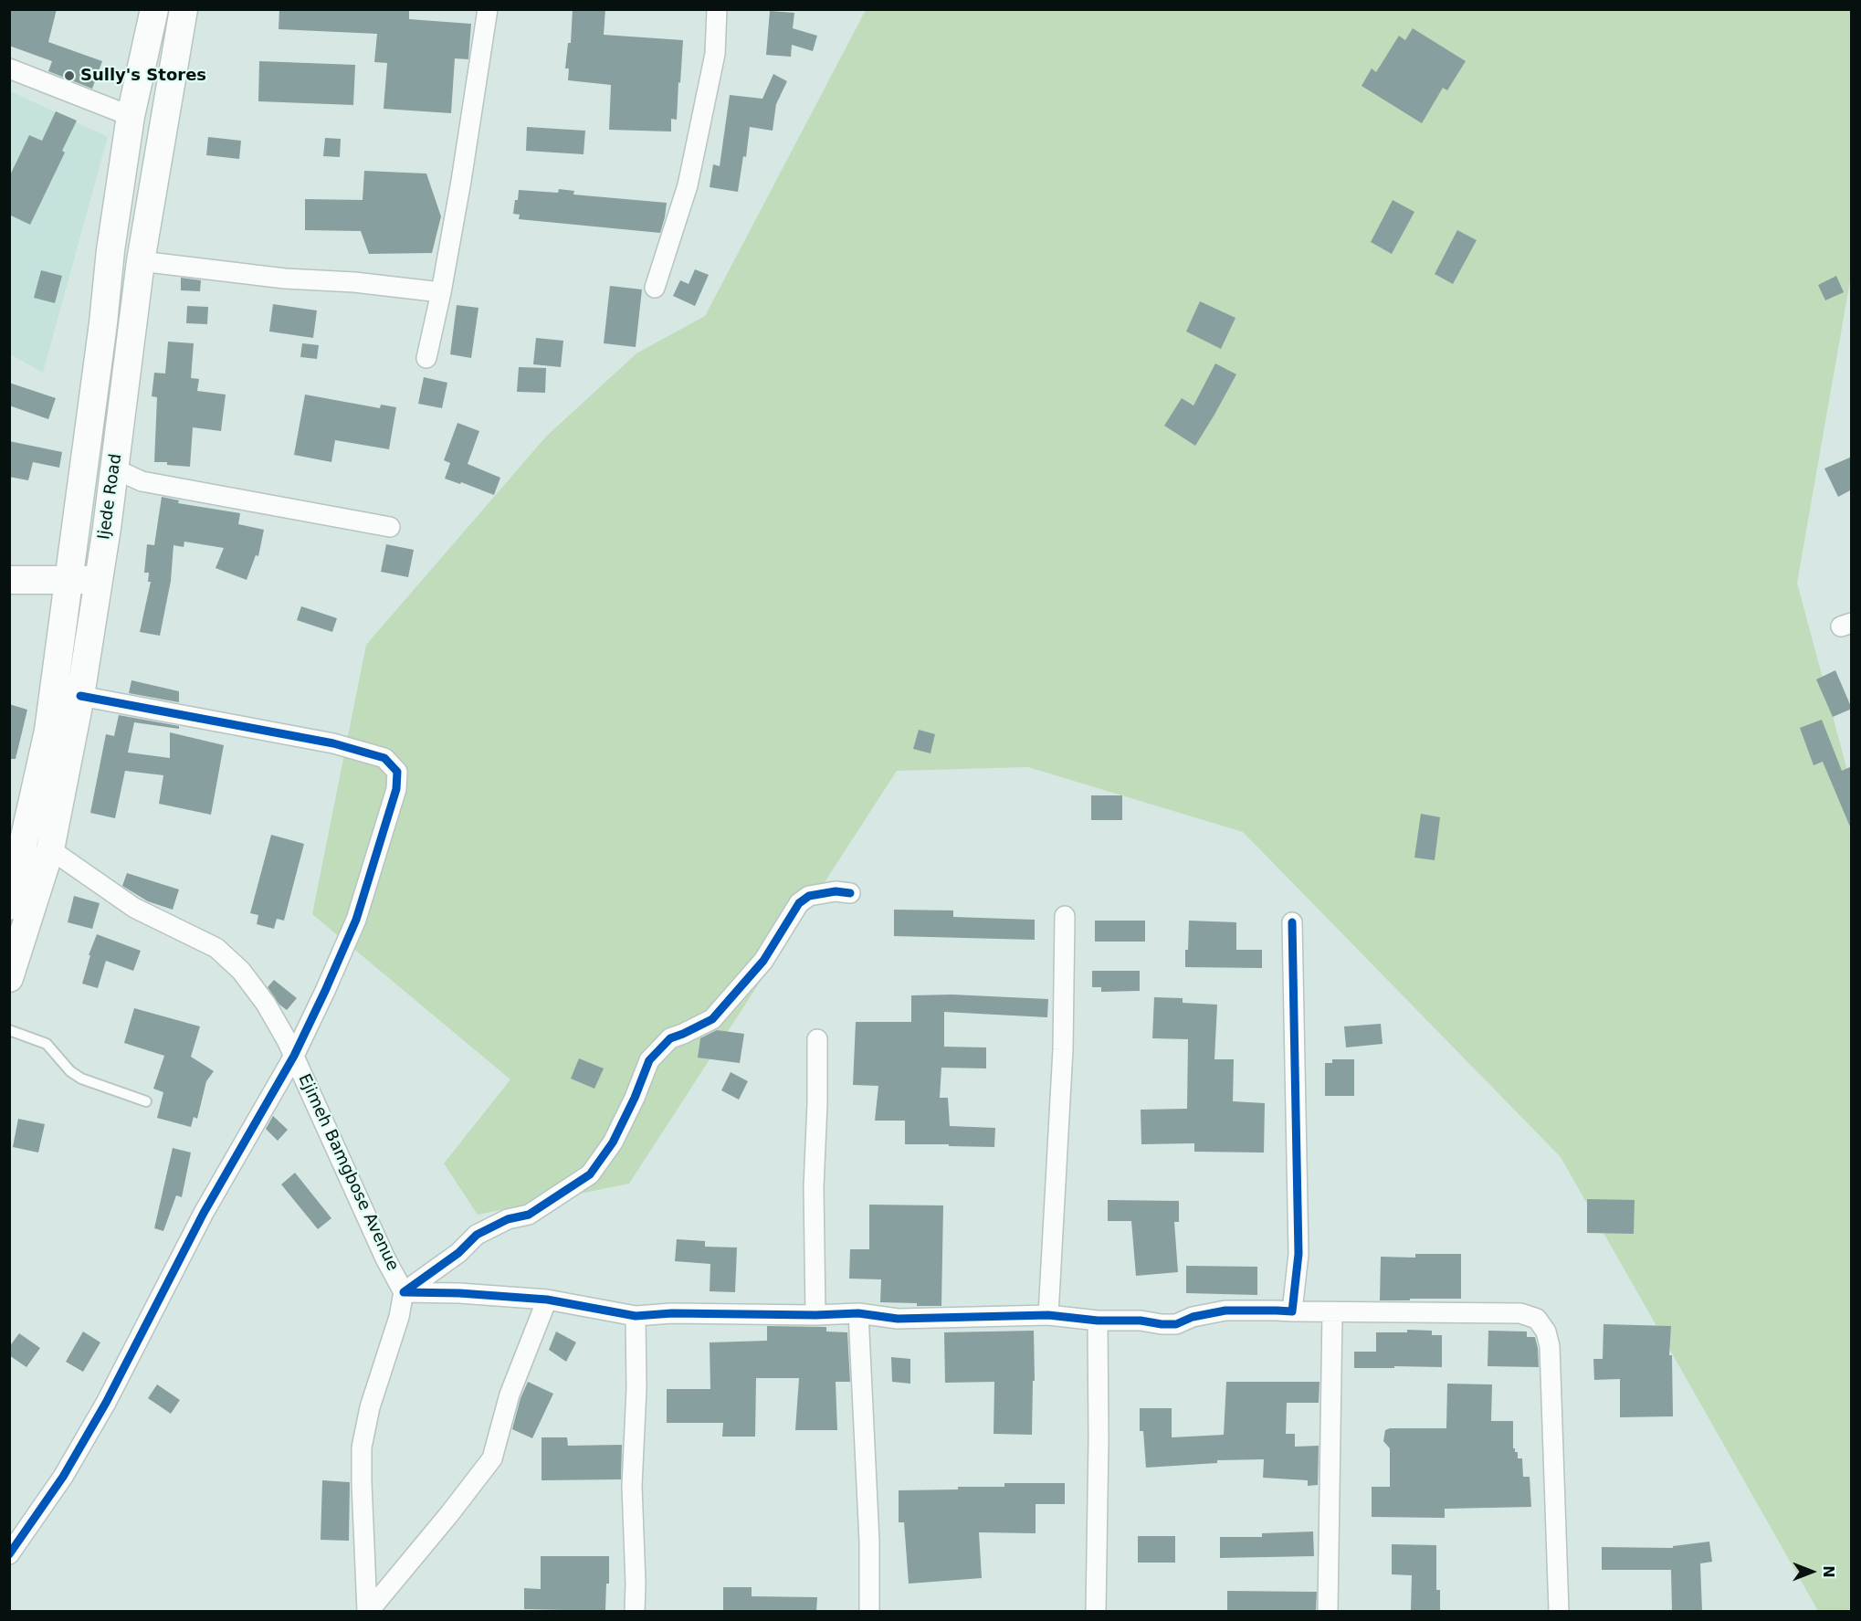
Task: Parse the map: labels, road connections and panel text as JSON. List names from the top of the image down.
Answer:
{
  "streets": {
    "main road": ["Ijede Road"],
    "street": ["Ejimeh Bamgbose Avenue"]
  },
  "crossings": [
    ["Ijede Road", "Ejimeh Bamgbose Avenue"]
  ],
  "places": ["Sully's Stores"],
  "north": "right"
}
